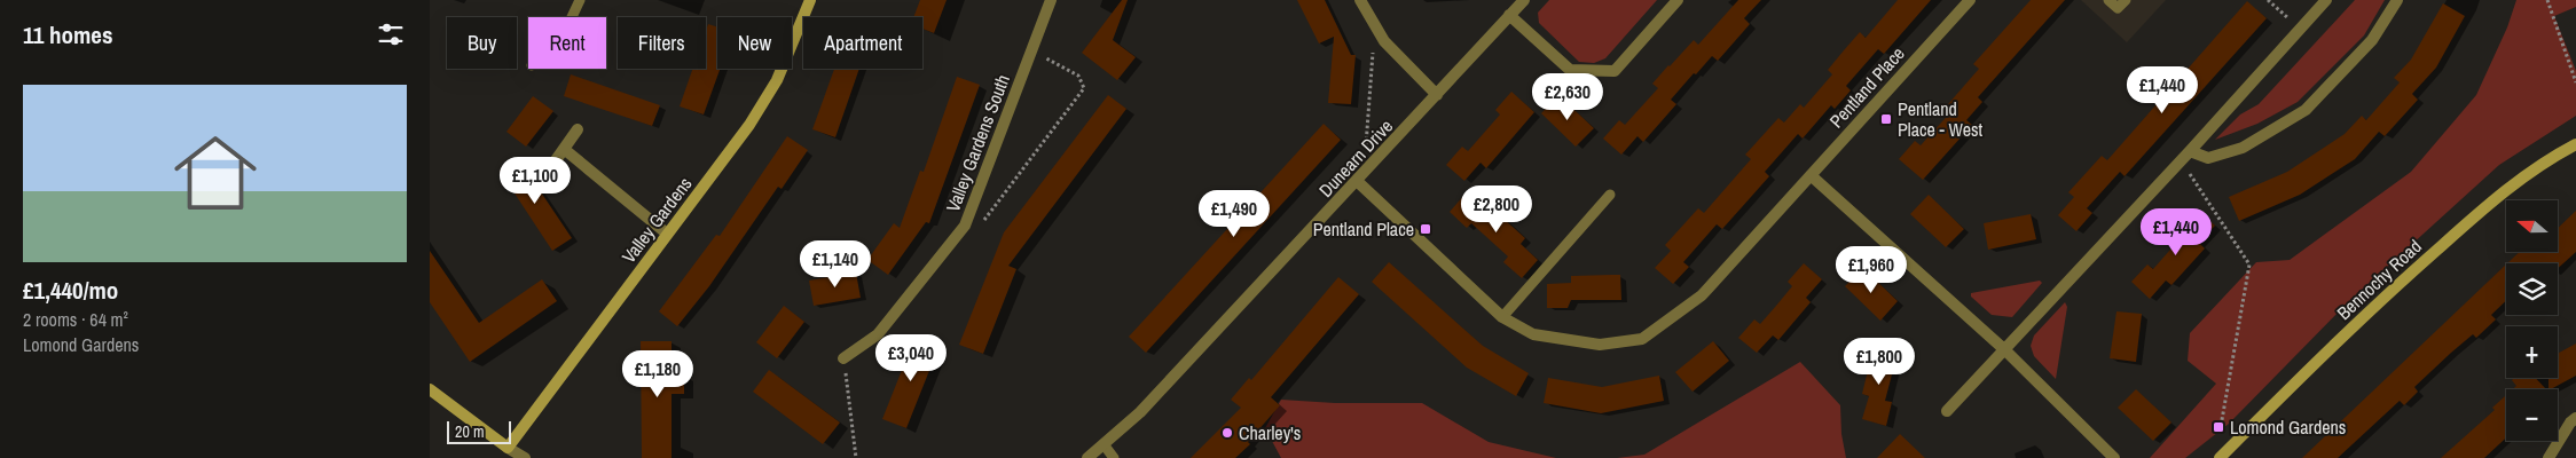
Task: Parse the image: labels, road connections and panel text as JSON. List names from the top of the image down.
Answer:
{
  "streets": {
    "street": [
      "Pentland Place",
      "Valley Gardens South",
      "Dunearn Drive",
      "Valley Gardens",
      "Bennochy Road"
    ]
  },
  "crossings": [
    ["Pentland Place", "Dunearn Drive"]
  ],
  "places": {
    "transit": ["Pentland Place - West", "Pentland Place", "Lomond Gardens"],
    "other": ["Charley's"]
  },
  "scale_bar": "20 m",
  "north": "left",
  "page": {
    "heading": "11 homes",
    "chip": [
      "Buy",
      "Rent",
      "Filters",
      "New",
      "Apartment"
    ],
    "price": [
      "£1,440",
      "£2,630",
      "£1,100",
      "£2,800",
      "£1,490",
      "£1,440",
      "£1,140",
      "£1,960",
      "£3,040",
      "£1,800",
      "£1,180"
    ],
    "list": [
      {
        "name": "£1,440/mo",
        "note": "2 rooms · 64 m² · Lomond Gardens"
      }
    ],
    "map_buttons": ["+", "−"],
    "scale": "20 m"
  }
}
